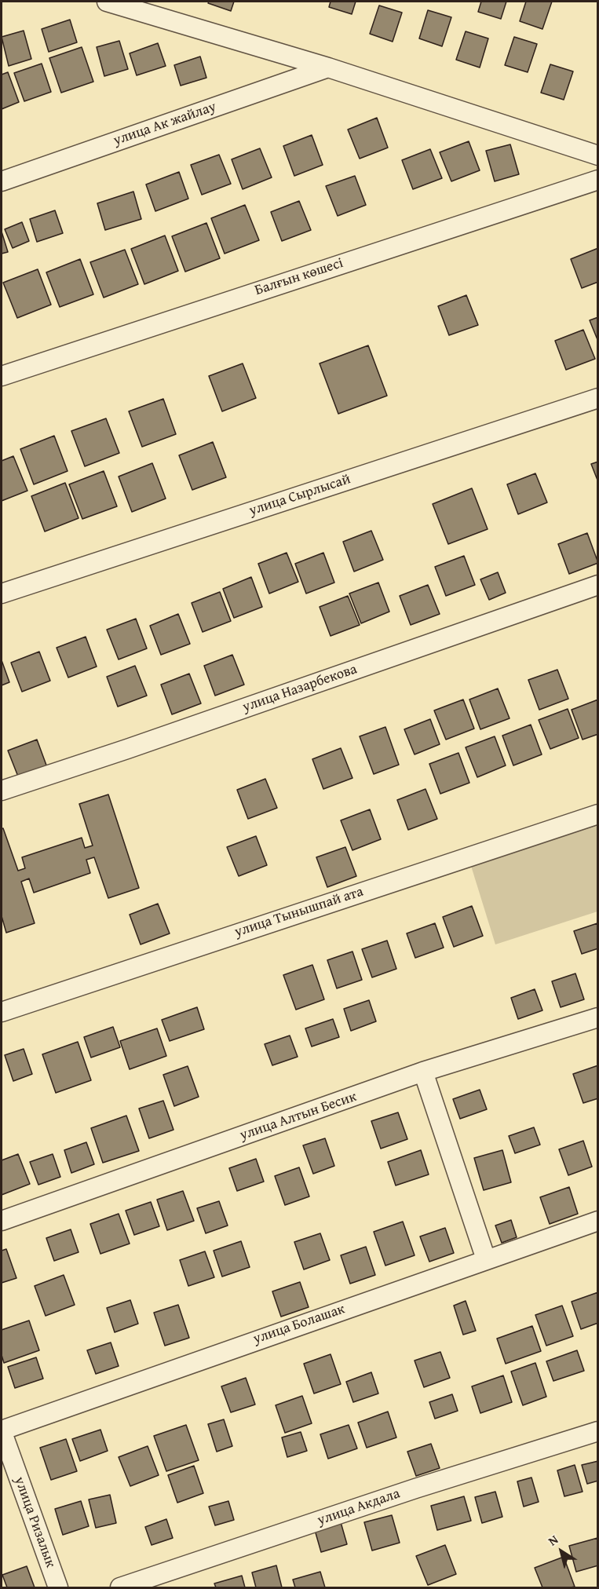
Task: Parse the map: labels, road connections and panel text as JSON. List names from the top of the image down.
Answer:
{
  "streets": {
    "street": [
      "улица Ак жайлау",
      "Балғын көшесі",
      "улица Сырлысай",
      "улица Назарбекова",
      "улица Тынышпай ата",
      "улица Алтын Бесик",
      "улица Болашак",
      "улица Акдала",
      "улица Ризалык"
    ]
  },
  "crossings": [
    ["улица Болашак", "улица Ризалык"]
  ],
  "north": "top left"
}
